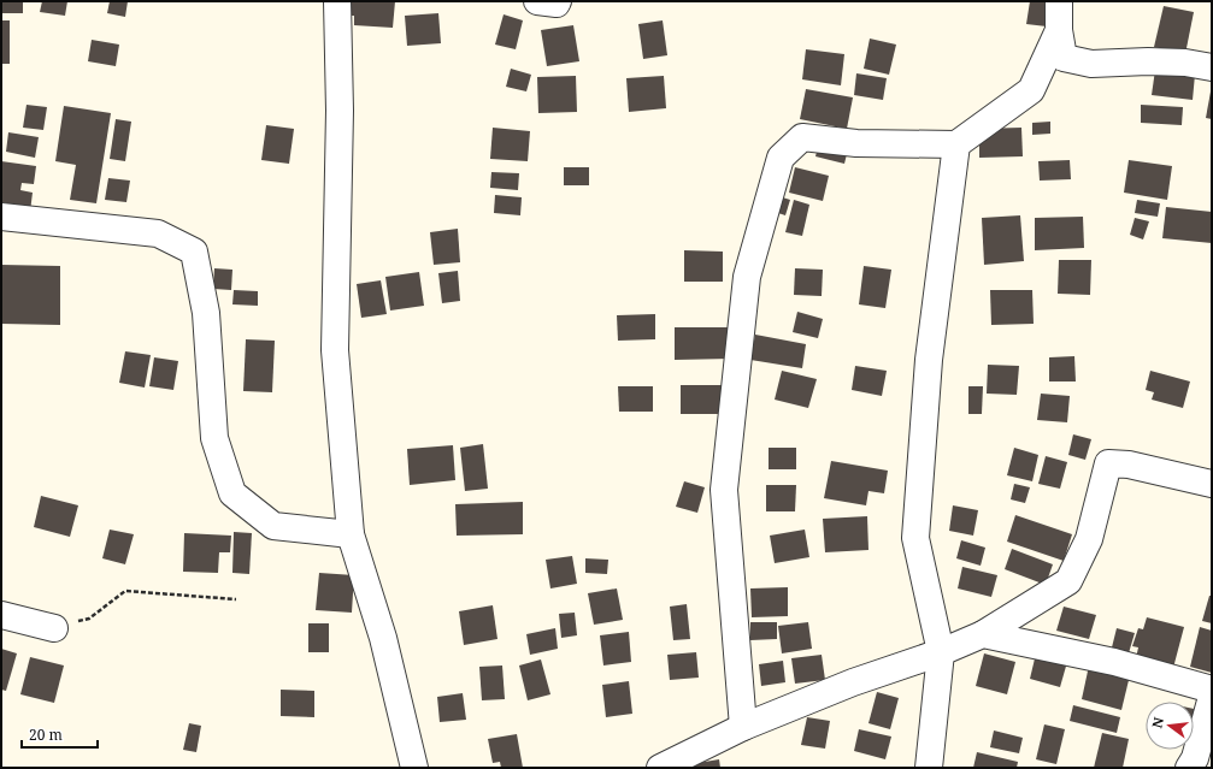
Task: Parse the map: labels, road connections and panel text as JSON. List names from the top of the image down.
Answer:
{
  "scale_bar": "20 m",
  "north": "left"
}
